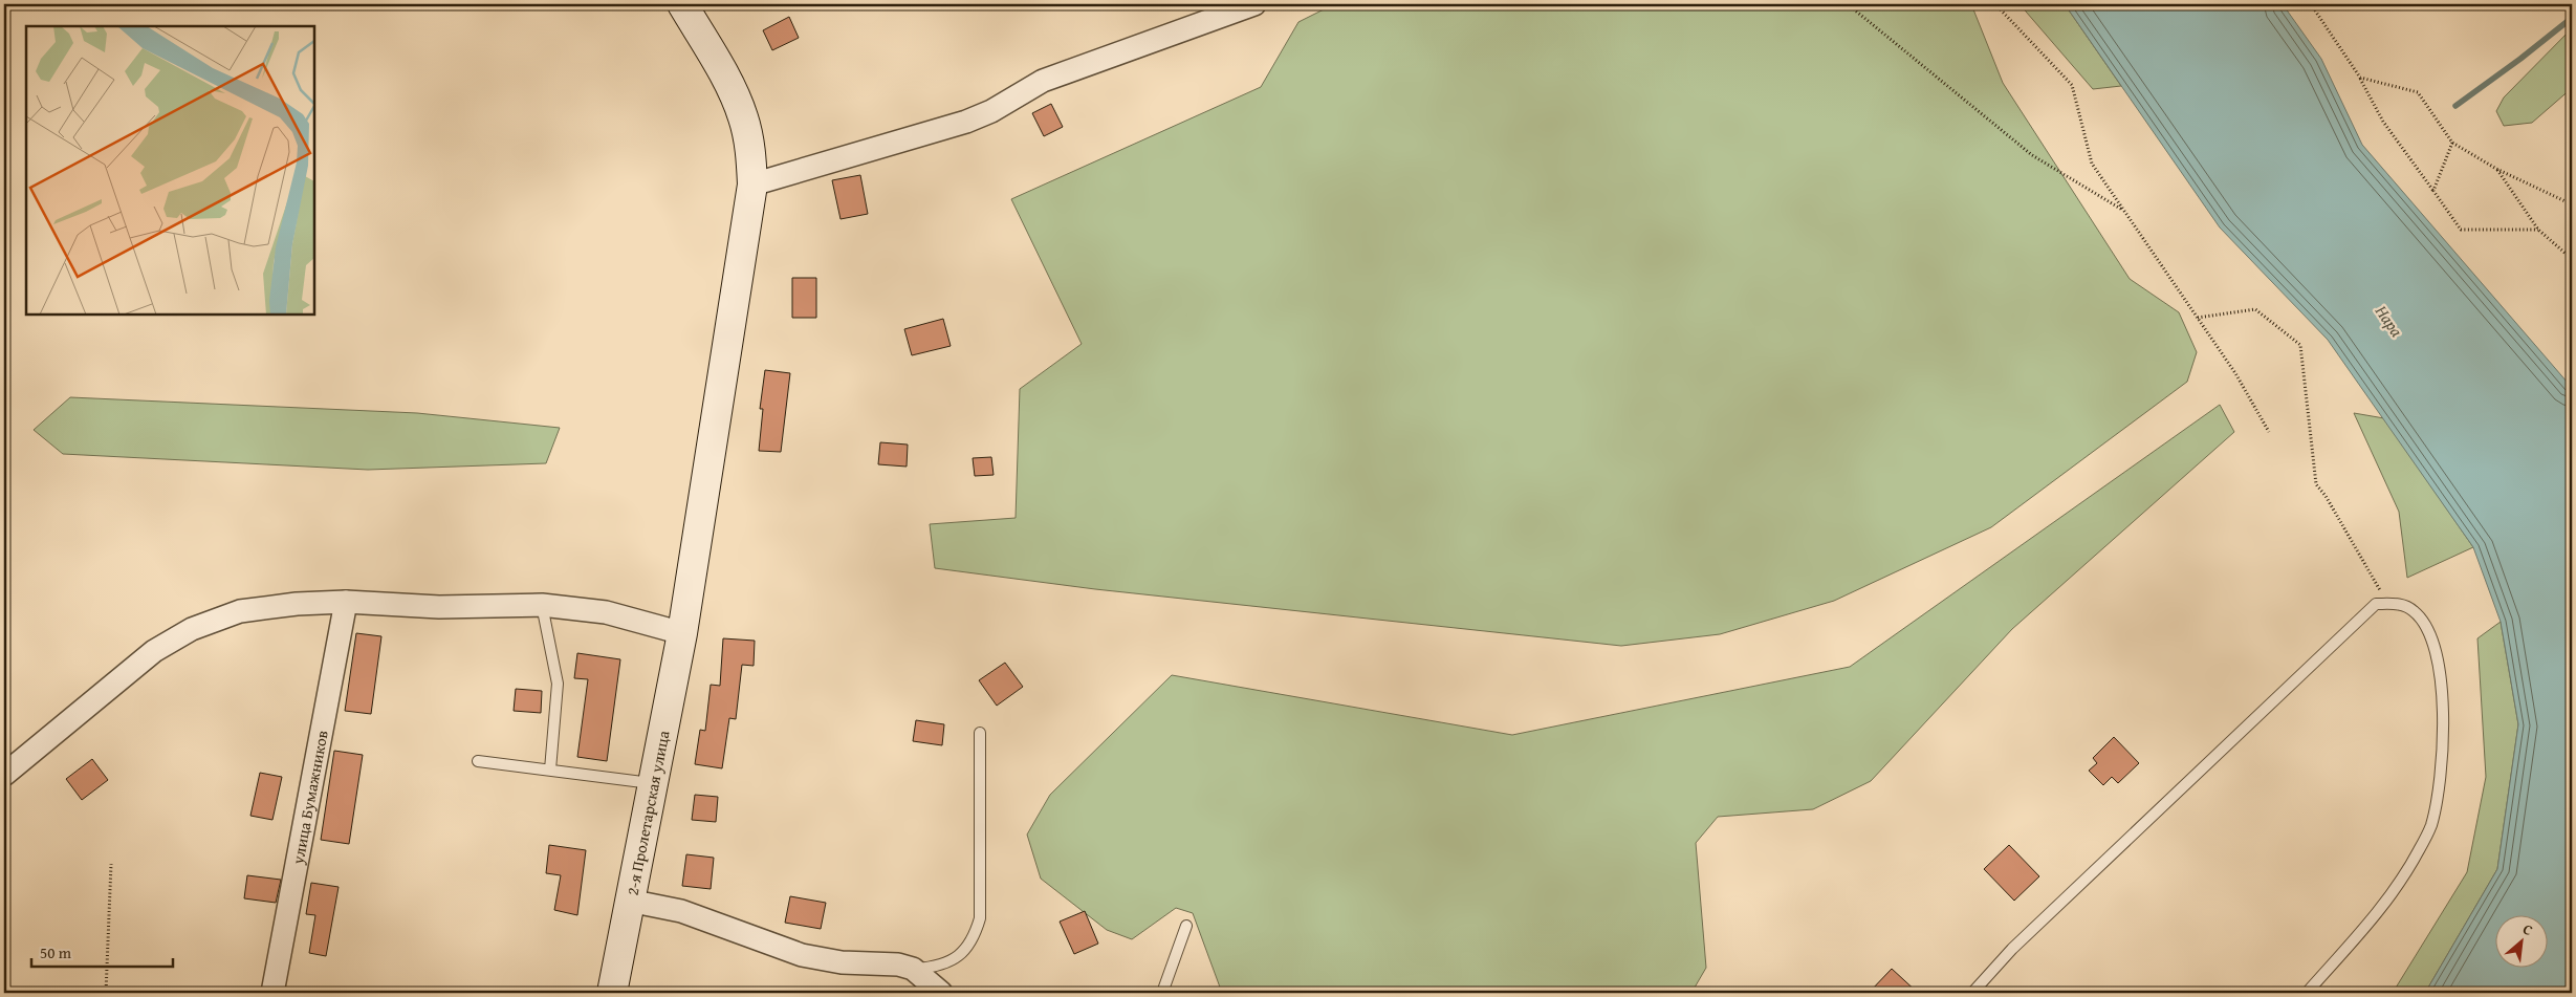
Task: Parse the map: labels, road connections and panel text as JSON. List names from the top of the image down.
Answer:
{
  "streets": {
    "main road": ["2-я Пролетарская улица"],
    "street": ["улица Бумажников"]
  },
  "water": ["Нара"],
  "scale_bar": "50 m",
  "north": "top right"
}
